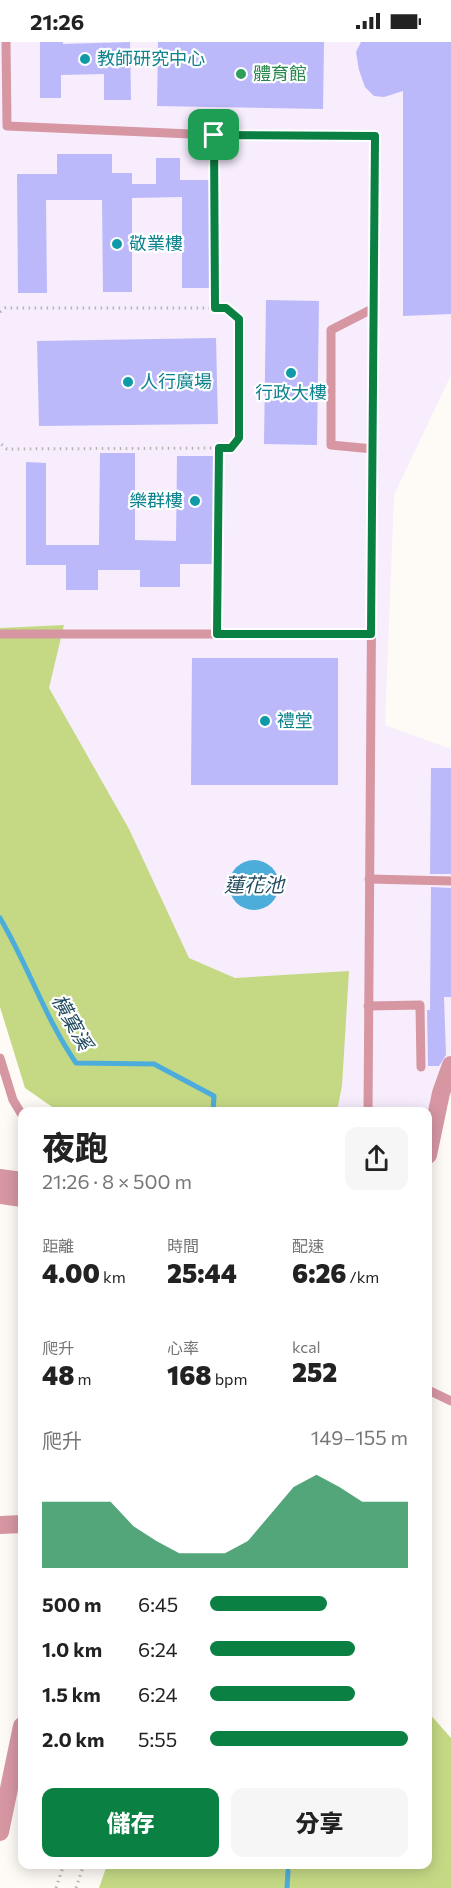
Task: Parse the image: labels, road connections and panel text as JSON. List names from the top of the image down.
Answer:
{
  "water": ["蓮花池", "橫窠溪"],
  "places": [
    "教師研究中心",
    "體育館",
    "敬業樓",
    "行政大樓",
    "人行廣場",
    "樂群樓",
    "禮堂"
  ],
  "page": {
    "status": "21:26",
    "heading": ["夜跑", "21:26 · 8 × 500 m"],
    "stats": [
      ["距離", "4.00 km"],
      ["時間", "25:44"],
      ["配速", "6:26 /km"],
      ["爬升", "48 m"],
      ["心率", "168 bpm"],
      ["kcal", "252"]
    ],
    "chart": ["爬升", "149–155 m"],
    "list": [
      {
        "name": "500 m",
        "note": "6:45"
      },
      {
        "name": "1.0 km",
        "note": "6:24"
      },
      {
        "name": "1.5 km",
        "note": "6:24"
      },
      {
        "name": "2.0 km",
        "note": "5:55"
      }
    ],
    "buttons": ["儲存", "分享"]
  }
}
